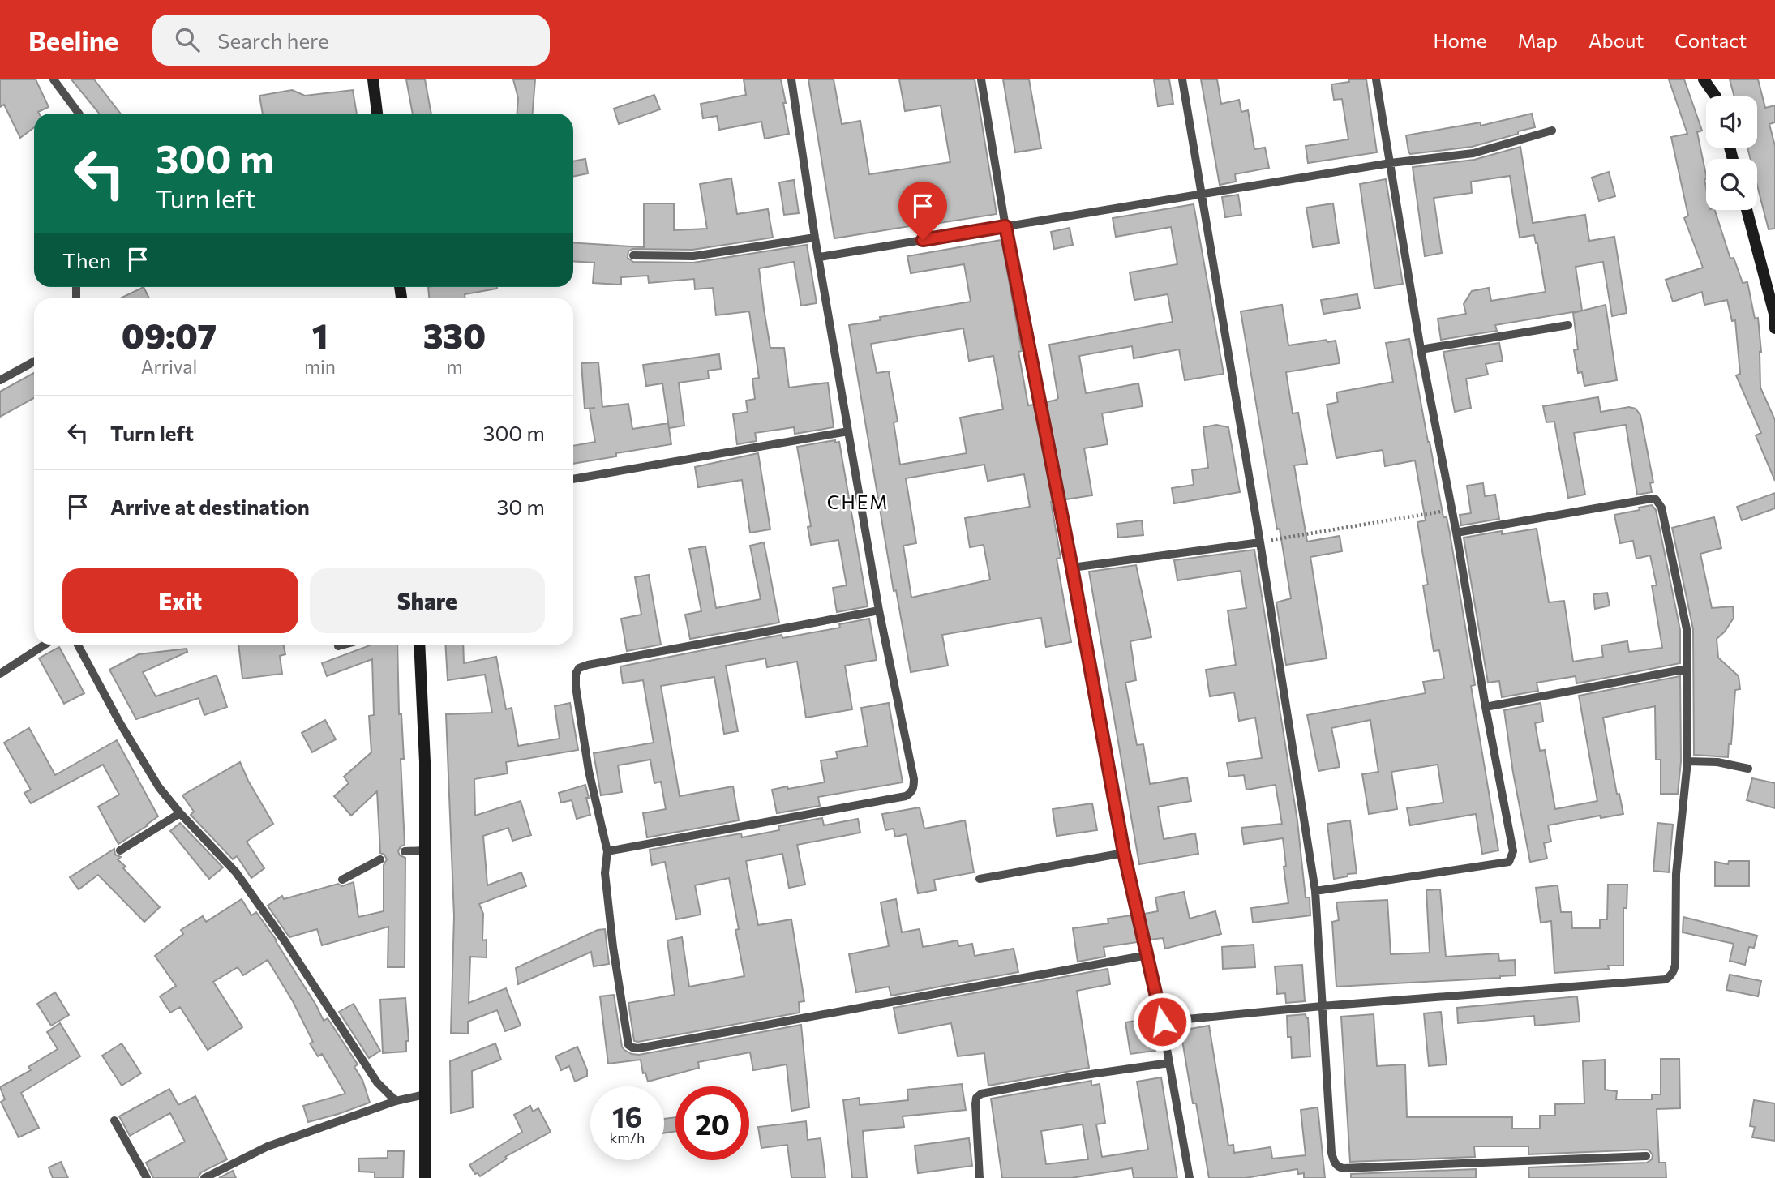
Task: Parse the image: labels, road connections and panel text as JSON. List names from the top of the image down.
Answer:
{
  "districts": ["CHEM"],
  "page": {
    "header": "Beeline",
    "search": "Search here",
    "nav": [
      "Home",
      "Map",
      "About",
      "Contact"
    ],
    "turn": ["300 m", "Turn left"],
    "then": "Then",
    "eta": [
      "09:07",
      "Arrival",
      "1",
      "min",
      "330",
      "m"
    ],
    "list": [
      {
        "name": "Turn left",
        "value": "300 m"
      },
      {
        "name": "Arrive at destination",
        "value": "30 m"
      }
    ],
    "buttons": ["Exit", "Share"],
    "speed": "16 km/h",
    "limit": "20"
  }
}
